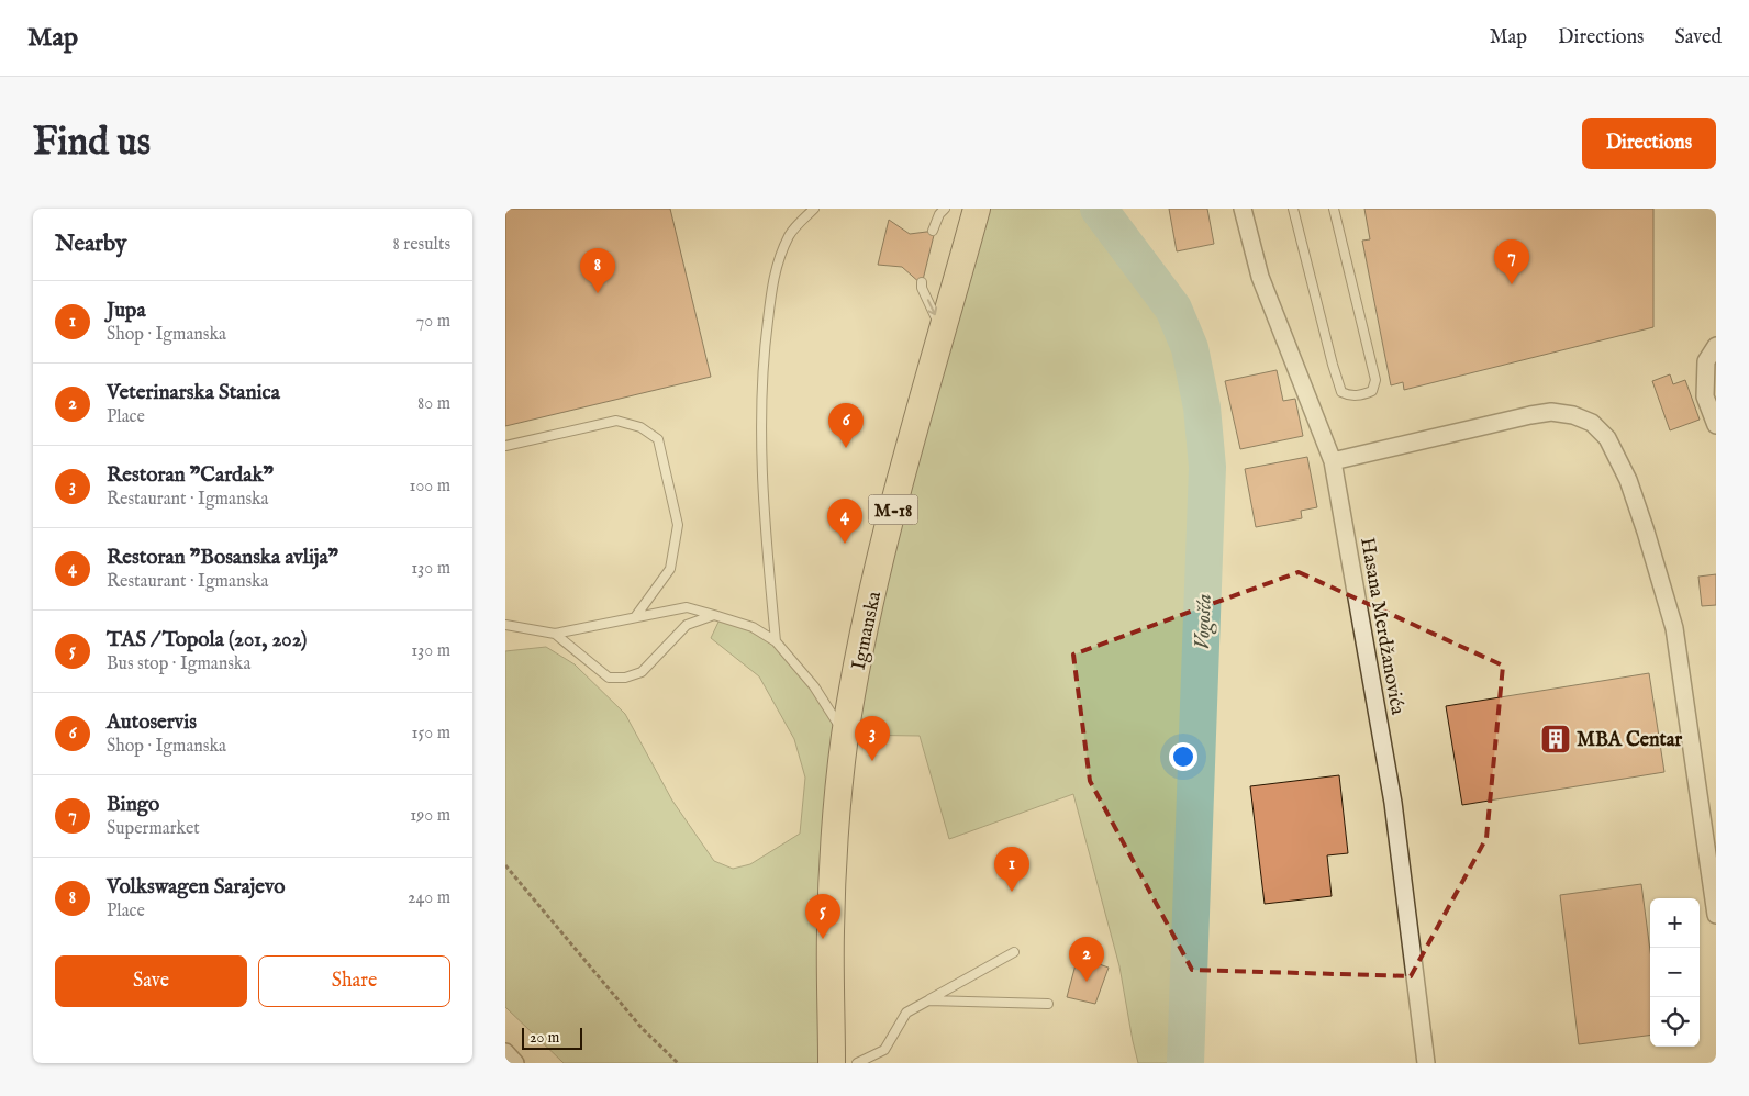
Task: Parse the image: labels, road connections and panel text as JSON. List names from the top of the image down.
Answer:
{
  "streets": {
    "main road": ["M-18", "Igmanska"],
    "street": ["Hasana Merdžanovića"]
  },
  "water": ["Vogošća"],
  "places": {
    "building": ["MBA Centar"]
  },
  "scale_bar": "20 m",
  "page": {
    "header": "Map",
    "nav": ["Map", "Directions", "Saved"],
    "buttons": [
      "Directions",
      ["Save", "Share"]
    ],
    "title": "Find us",
    "heading": ["Nearby", "8 results"],
    "pins": [
      "7",
      "8",
      "6",
      "4",
      "3",
      "1",
      "5",
      "2"
    ],
    "list": [
      {
        "mark": "1",
        "name": "Jupa",
        "note": "Shop · Igmanska",
        "value": "70 m"
      },
      {
        "mark": "2",
        "name": "Veterinarska Stanica",
        "note": "Place",
        "value": "80 m"
      },
      {
        "mark": "3",
        "name": "Restoran \"Cardak\"",
        "note": "Restaurant · Igmanska",
        "value": "100 m"
      },
      {
        "mark": "4",
        "name": "Restoran \"Bosanska avlija\"",
        "note": "Restaurant · Igmanska",
        "value": "130 m"
      },
      {
        "mark": "5",
        "name": "TAS / Topola (201, 202)",
        "note": "Bus stop · Igmanska",
        "value": "130 m"
      },
      {
        "mark": "6",
        "name": "Autoservis",
        "note": "Shop · Igmanska",
        "value": "150 m"
      },
      {
        "mark": "7",
        "name": "Bingo",
        "note": "Supermarket",
        "value": "190 m"
      },
      {
        "mark": "8",
        "name": "Volkswagen Sarajevo",
        "note": "Place",
        "value": "240 m"
      }
    ],
    "map_buttons": ["+", "−"],
    "scale": "20 m"
  }
}
